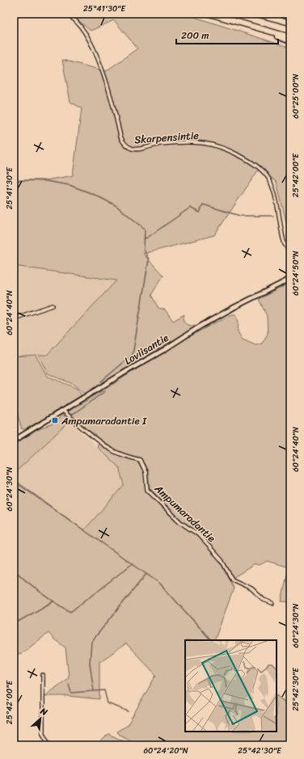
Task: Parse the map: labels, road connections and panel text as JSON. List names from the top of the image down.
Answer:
{
  "streets": {
    "main road": ["Loviisantie"],
    "street": ["Skarpensintie", "Ampumaradantie"]
  },
  "crossings": [
    ["Loviisantie", "Ampumaradantie"]
  ],
  "places": {
    "transit": ["Ampumaradantie I"]
  },
  "scale_bar": "200 m",
  "north": "top right",
  "coordinates": [
    "25°41'30\"E",
    "60°25'00\"N",
    "25°42'00\"E",
    "60°24'50\"N",
    "60°24'40\"N",
    "60°24'30\"N",
    "25°42'30\"E",
    "60°24'20\"N"
  ]
}
